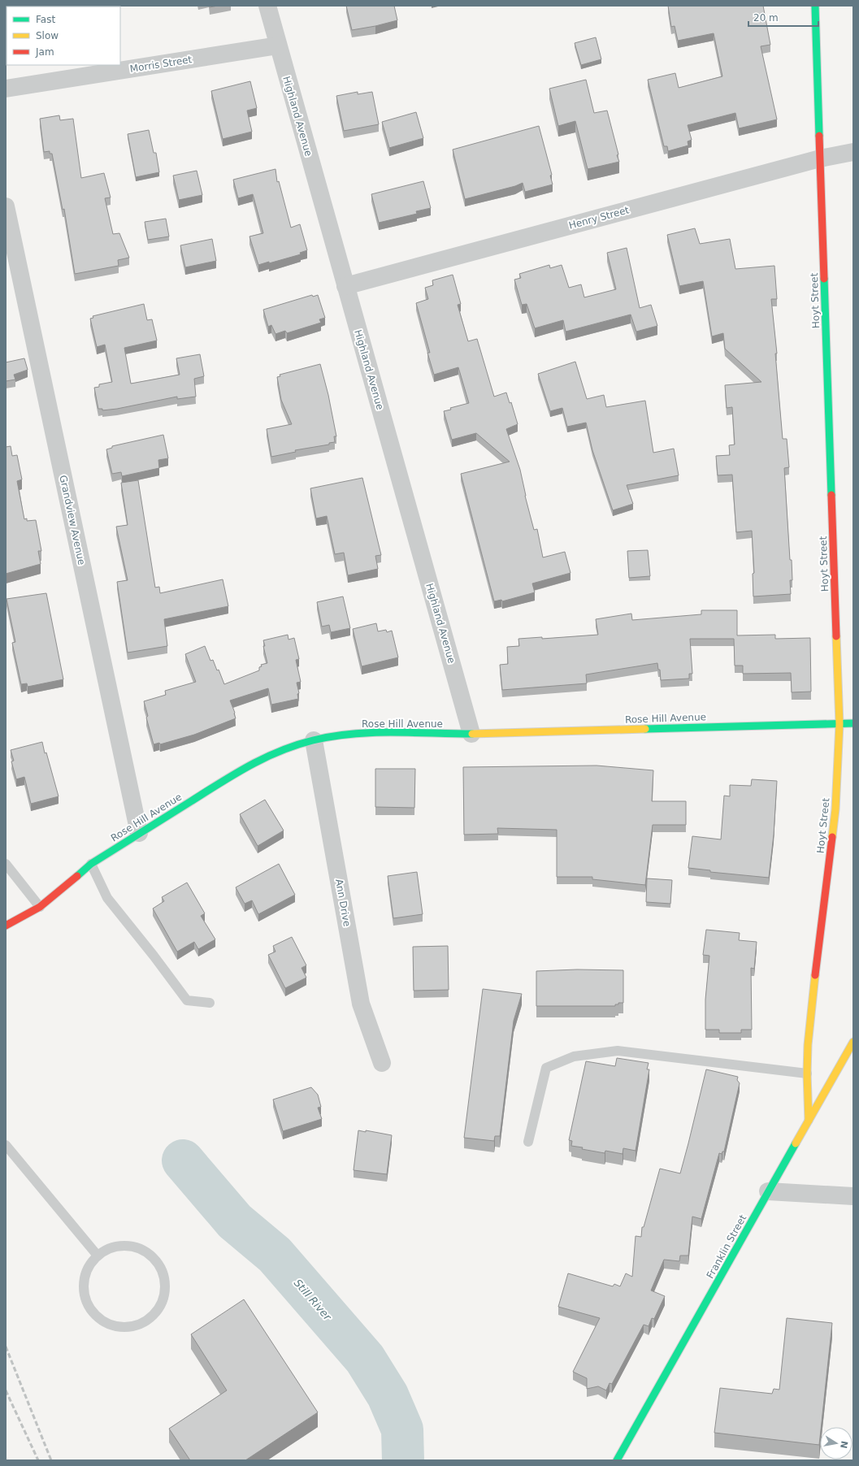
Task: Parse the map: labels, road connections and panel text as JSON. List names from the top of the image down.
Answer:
{
  "streets": {
    "street": [
      "Morris Street",
      "Highland Avenue",
      "Henry Street",
      "Hoyt Street",
      "Grandview Avenue",
      "Rose Hill Avenue",
      "Ann Drive",
      "Franklin Street"
    ]
  },
  "crossings": [
    ["Morris Street", "Highland Avenue"],
    ["Highland Avenue", "Henry Street"],
    ["Highland Avenue", "Rose Hill Avenue"],
    ["Henry Street", "Hoyt Street"],
    ["Hoyt Street", "Rose Hill Avenue"],
    ["Hoyt Street", "Franklin Street"],
    ["Grandview Avenue", "Rose Hill Avenue"],
    ["Rose Hill Avenue", "Ann Drive"]
  ],
  "water": ["Still River"],
  "legend": ["Fast", "Slow", "Jam"],
  "scale_bar": "20 m",
  "north": "right"
}
